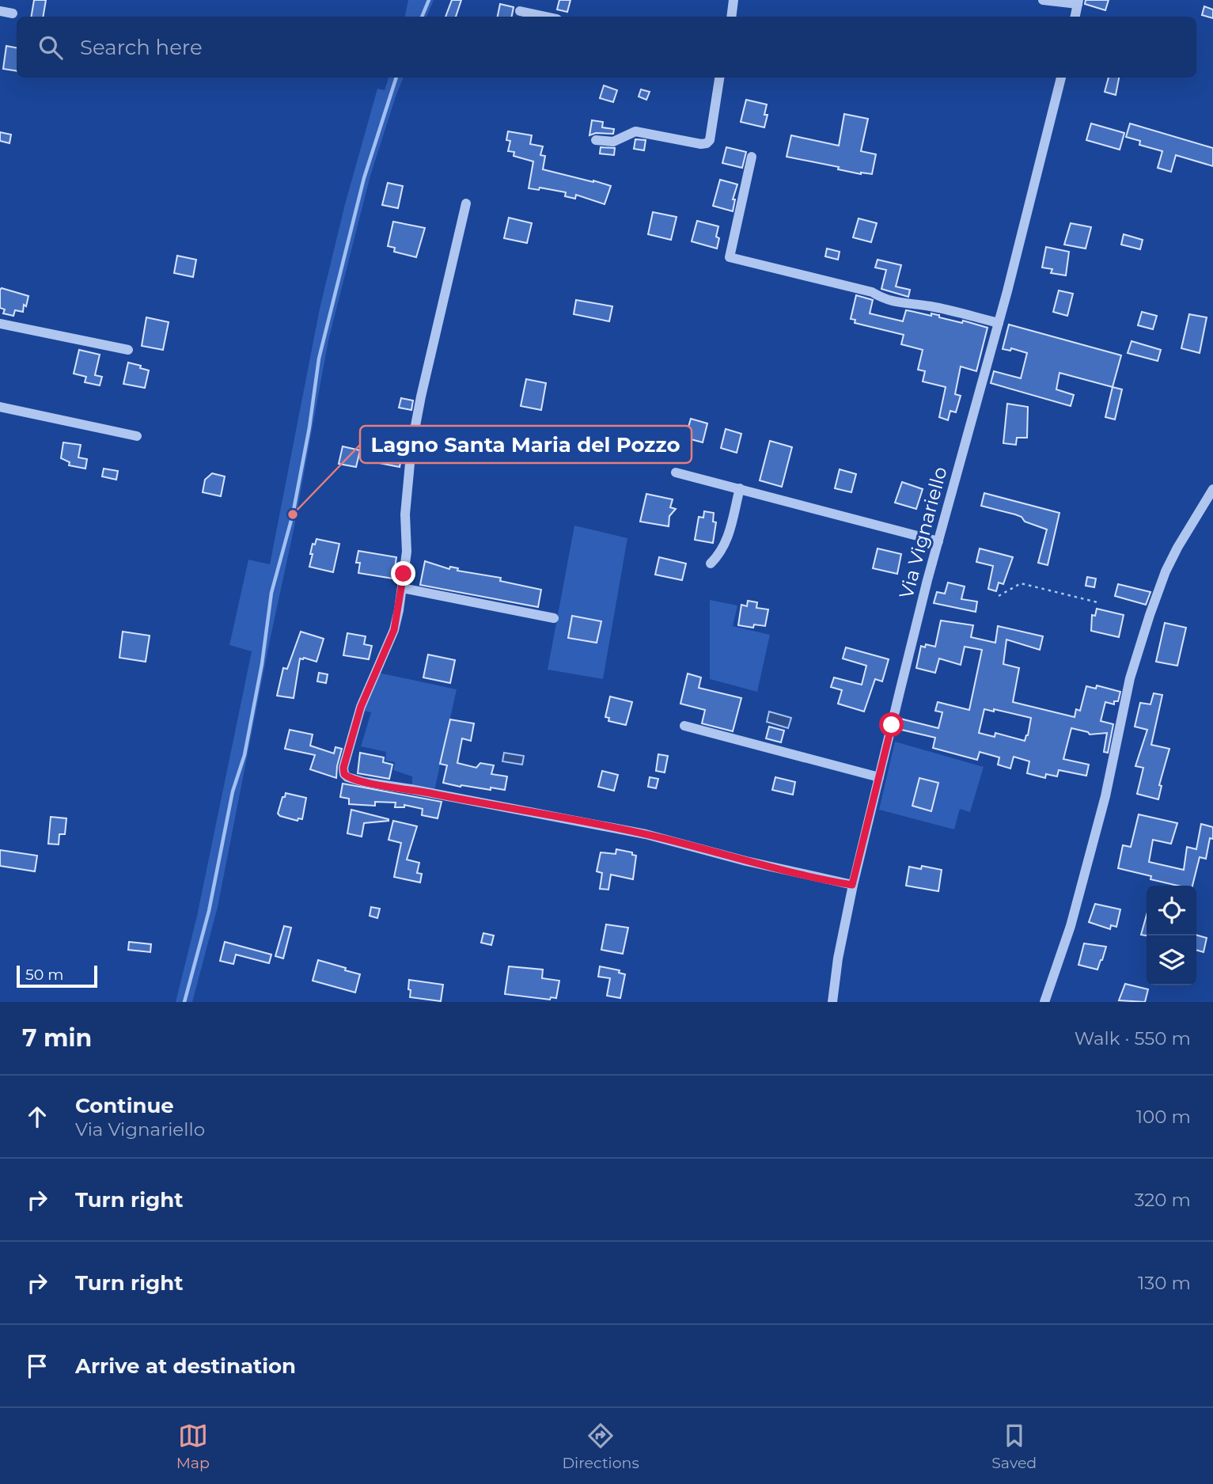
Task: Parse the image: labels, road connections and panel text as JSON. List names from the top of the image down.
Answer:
{
  "streets": {
    "street": ["Via Vignariello"]
  },
  "places": ["Lagno Santa Maria del Pozzo"],
  "scale_bar": "50 m",
  "page": {
    "search": "Search here",
    "scale": "50 m",
    "heading": ["7 min", "Walk · 550 m"],
    "list": [
      ["Continue", "Via Vignariello", "100 m"],
      ["Turn right", "320 m"],
      ["Turn right", "130 m"],
      "Arrive at destination"
    ],
    "nav": ["Map", "Directions", "Saved"]
  }
}
